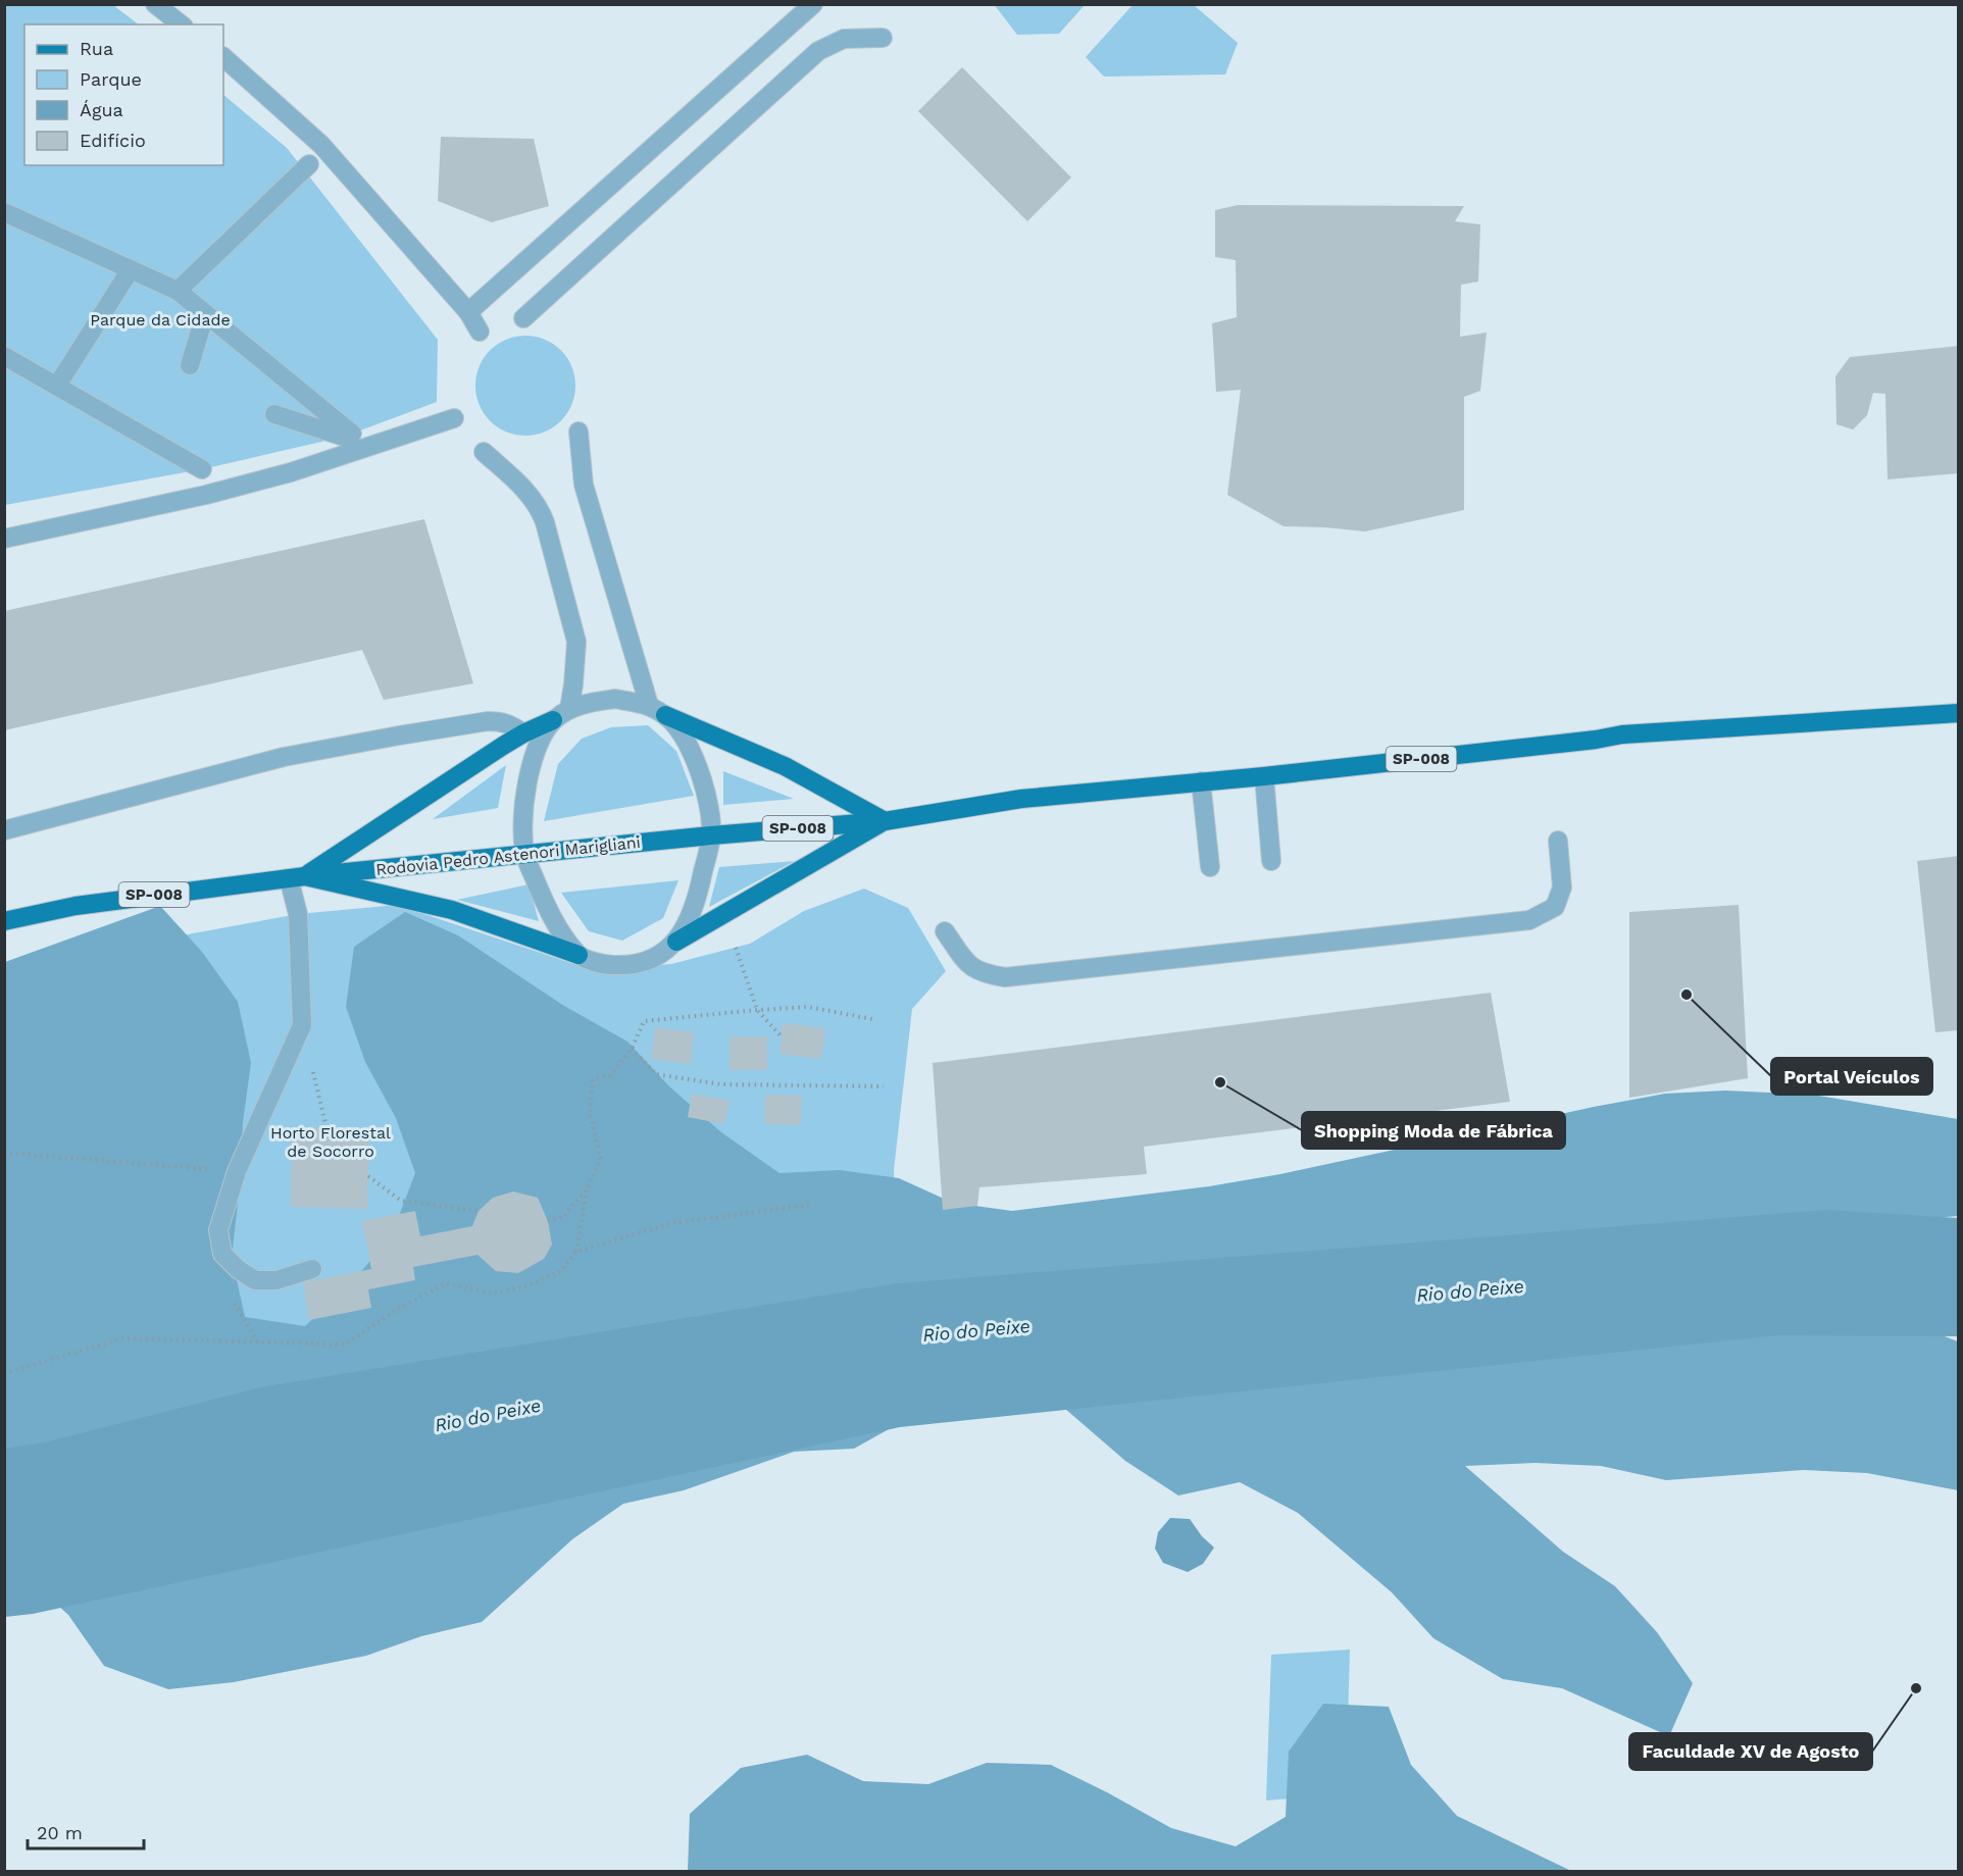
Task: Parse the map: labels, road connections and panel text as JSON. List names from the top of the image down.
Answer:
{
  "streets": {
    "main road": ["SP-008", "Rodovia Pedro Astenori Marigliani"]
  },
  "crossings": [
    ["SP-008", "Rodovia Pedro Astenori Marigliani"]
  ],
  "water": ["Rio do Peixe"],
  "parks": ["Parque da Cidade", "Horto Florestal de Socorro"],
  "places": ["Portal Veículos", "Shopping Moda de Fábrica", "Faculdade XV de Agosto"],
  "legend": [
    "Rua",
    "Parque",
    "Água",
    "Edifício"
  ],
  "scale_bar": "20 m"
}
